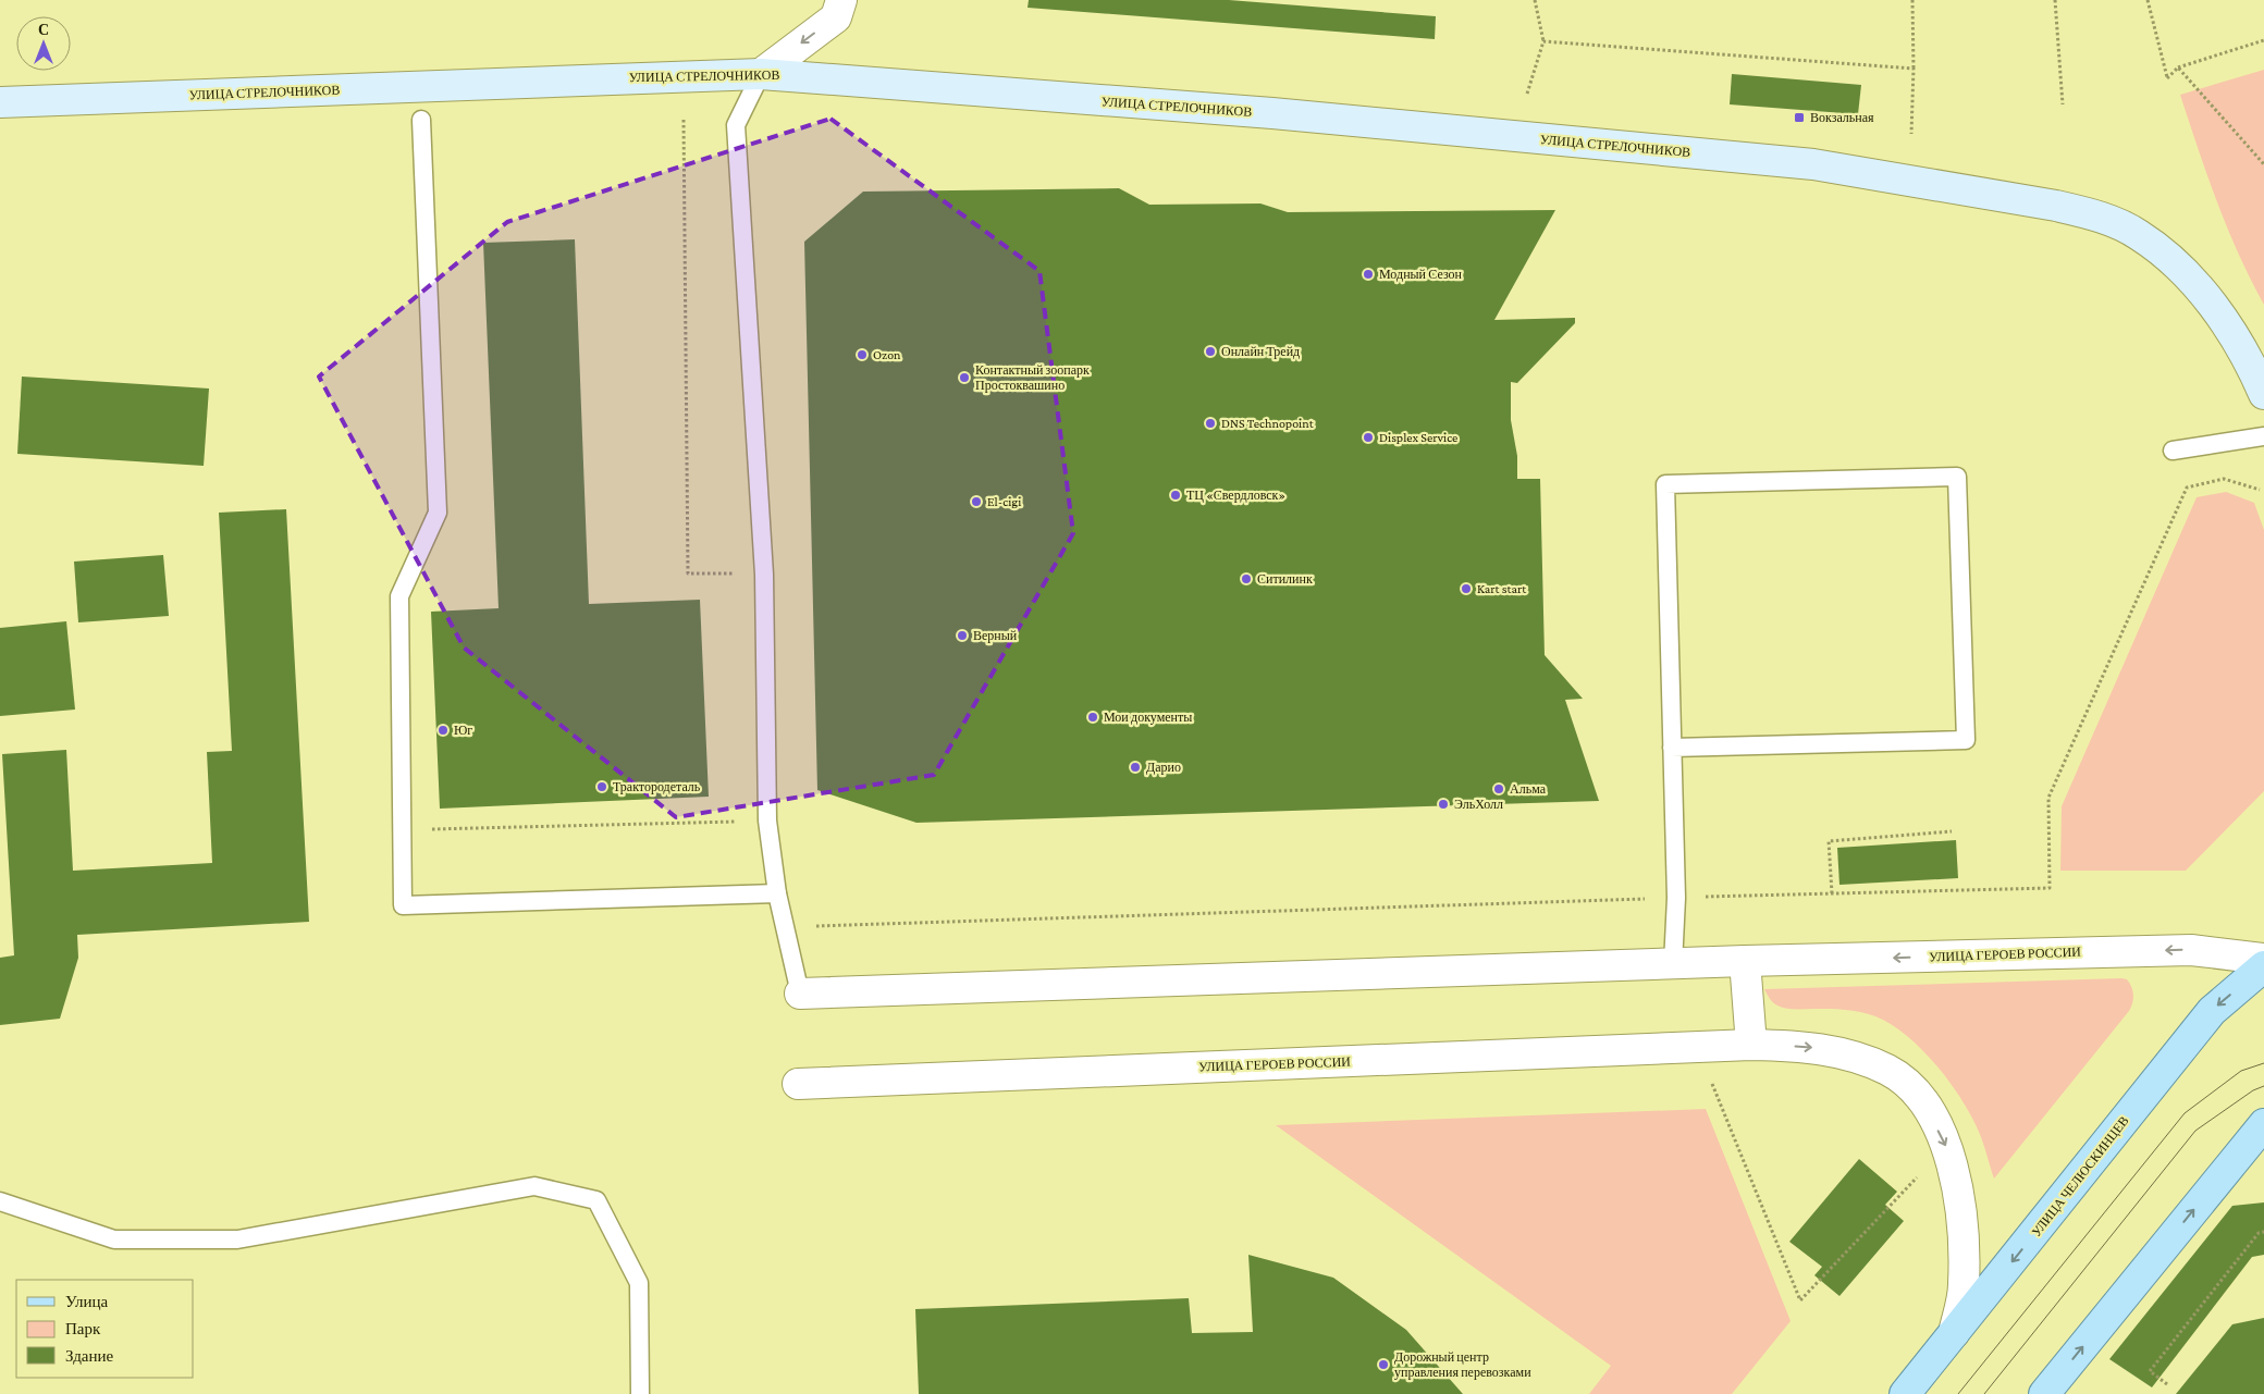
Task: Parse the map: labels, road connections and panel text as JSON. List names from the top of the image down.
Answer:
{
  "streets": {
    "main road": ["УЛИЦА СТРЕЛОЧНИКОВ", "УЛИЦА ЧЕЛЮСКИНЦЕВ"],
    "street": ["УЛИЦА ГЕРОЕВ РОССИИ"]
  },
  "crossings": [
    ["УЛИЦА ГЕРОЕВ РОССИИ", "УЛИЦА ЧЕЛЮСКИНЦЕВ"]
  ],
  "places": {
    "transit": ["Вокзальная"],
    "other": [
      "Модный Сезон",
      "Онлайн Трейд",
      "Ozon",
      "Контактный зоопарк Простоквашино",
      "DNS Technopoint",
      "Displex Service",
      "ТЦ «Свердловск»",
      "El-cigi",
      "Ситилинк",
      "Kart start",
      "Верный",
      "Мои документы",
      "Юг",
      "Дарио",
      "Трактородеталь",
      "Альма",
      "ЭльХолл",
      "Дорожный центр управления перевозками"
    ]
  },
  "legend": ["Улица", "Парк", "Здание"],
  "north": "top"
}
